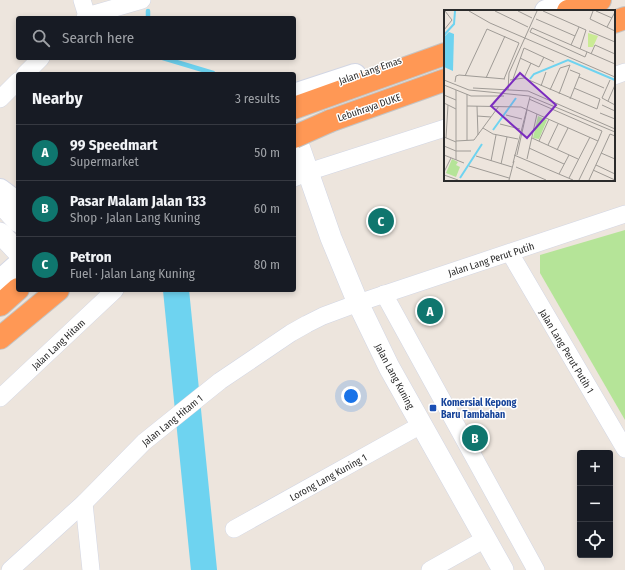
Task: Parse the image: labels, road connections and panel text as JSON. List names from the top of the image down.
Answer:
{
  "streets": {
    "highway": ["Lebuhraya DUKE"],
    "main road": ["Jalan Lang Emas"],
    "street": [
      "Jalan Lang Perut Putih",
      "Jalan Lang Hitam",
      "Jalan Lang Perut Putih 1",
      "Jalan Lang Kuning",
      "Jalan Lang Hitam 1",
      "Lorong Lang Kuning 1"
    ]
  },
  "crossings": [
    ["Jalan Lang Perut Putih", "Jalan Lang Perut Putih 1"],
    ["Jalan Lang Perut Putih", "Jalan Lang Kuning"],
    ["Jalan Lang Perut Putih", "Jalan Lang Hitam 1"],
    ["Jalan Lang Kuning", "Jalan Lang Hitam 1"],
    ["Jalan Lang Kuning", "Lorong Lang Kuning 1"]
  ],
  "places": {
    "transit": ["Komersial Kepong Baru Tambahan"]
  },
  "page": {
    "search": "Search here",
    "heading": ["Nearby", "3 results"],
    "list": [
      {
        "mark": "A",
        "name": "99 Speedmart",
        "note": "Supermarket",
        "value": "50 m"
      },
      {
        "mark": "B",
        "name": "Pasar Malam Jalan 133",
        "note": "Shop · Jalan Lang Kuning",
        "value": "60 m"
      },
      {
        "mark": "C",
        "name": "Petron",
        "note": "Fuel · Jalan Lang Kuning",
        "value": "80 m"
      }
    ],
    "pins": ["C", "A", "B"],
    "map_buttons": ["+", "−"]
  }
}
